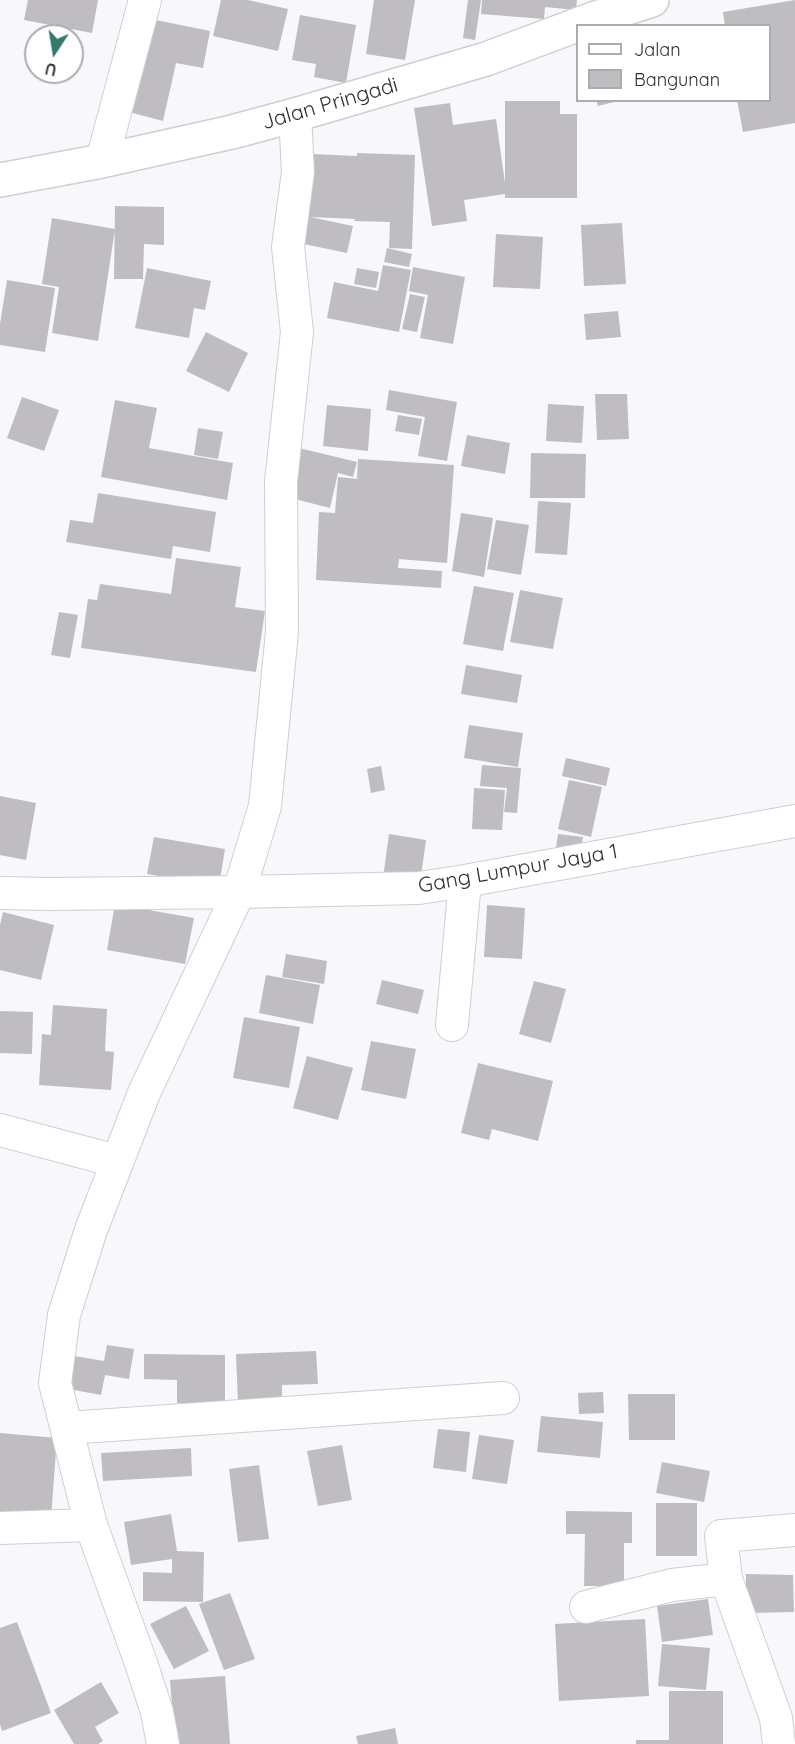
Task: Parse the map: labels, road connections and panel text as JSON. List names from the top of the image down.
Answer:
{
  "streets": {
    "street": ["Jalan Pringadi", "Gang Lumpur Jaya 1"]
  },
  "legend": ["Jalan", "Bangunan"],
  "north": "bottom"
}
